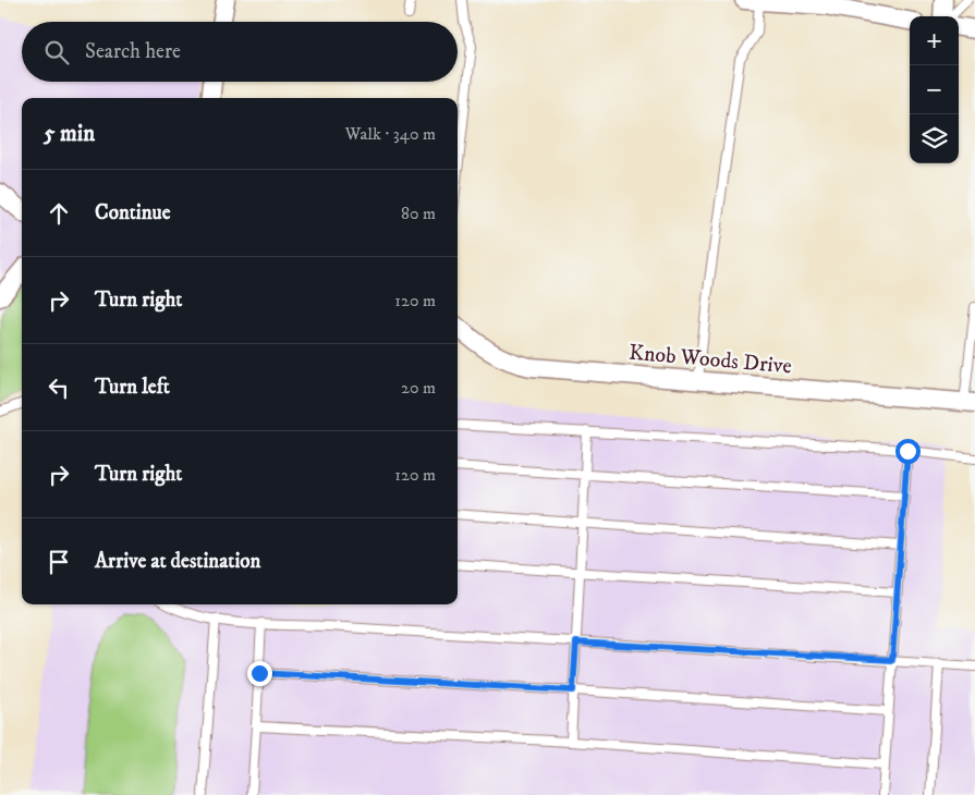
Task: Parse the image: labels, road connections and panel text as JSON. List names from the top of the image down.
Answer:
{
  "streets": {
    "street": ["Knob Woods Drive"]
  },
  "page": {
    "map_buttons": ["+", "−"],
    "search": "Search here",
    "heading": ["5 min", "Walk · 340 m"],
    "list": [
      ["Continue", "80 m"],
      ["Turn right", "120 m"],
      ["Turn left", "20 m"],
      ["Turn right", "120 m"],
      "Arrive at destination"
    ]
  }
}
